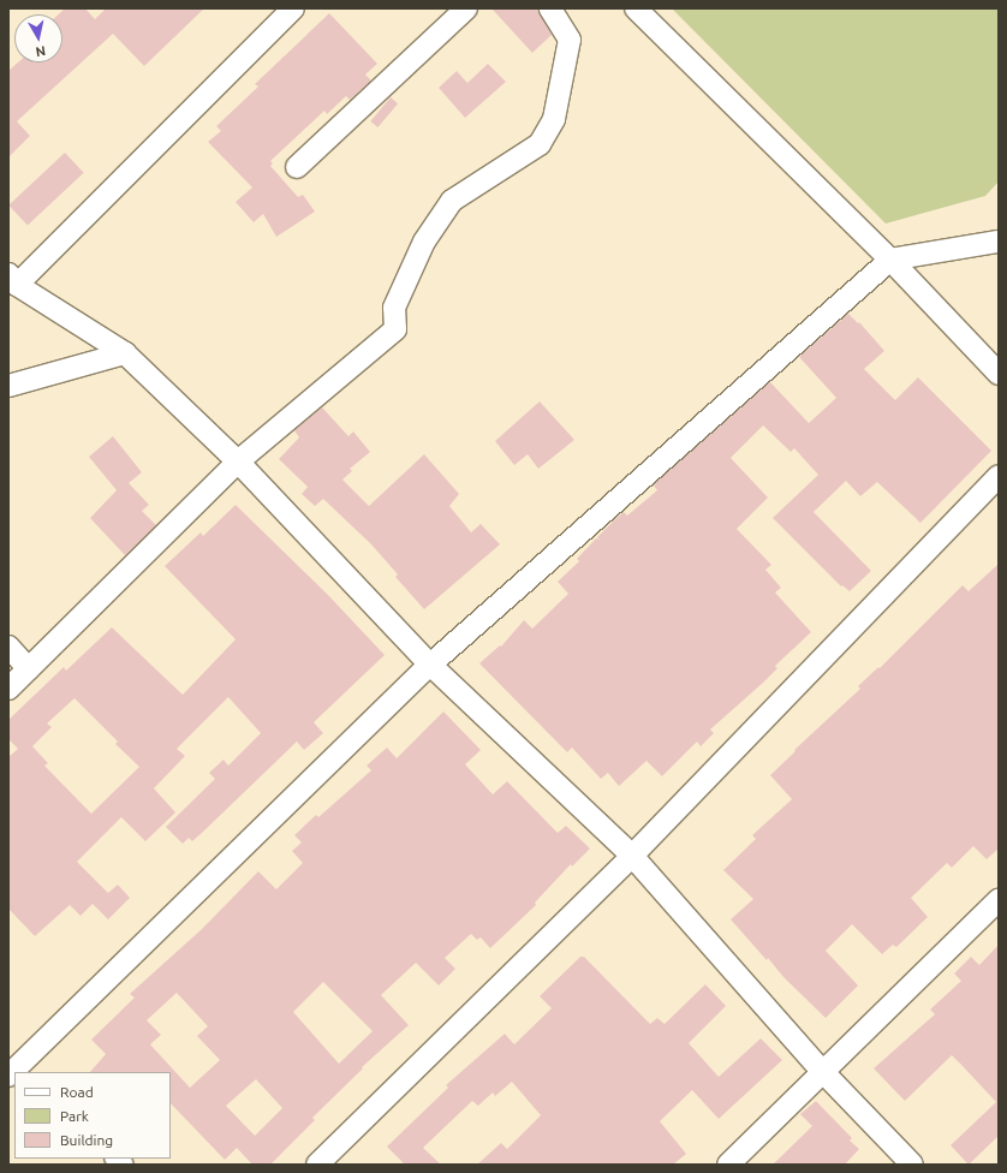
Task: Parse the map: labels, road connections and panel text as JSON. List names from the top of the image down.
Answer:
{
  "legend": ["Road", "Park", "Building"],
  "north": "bottom"
}
